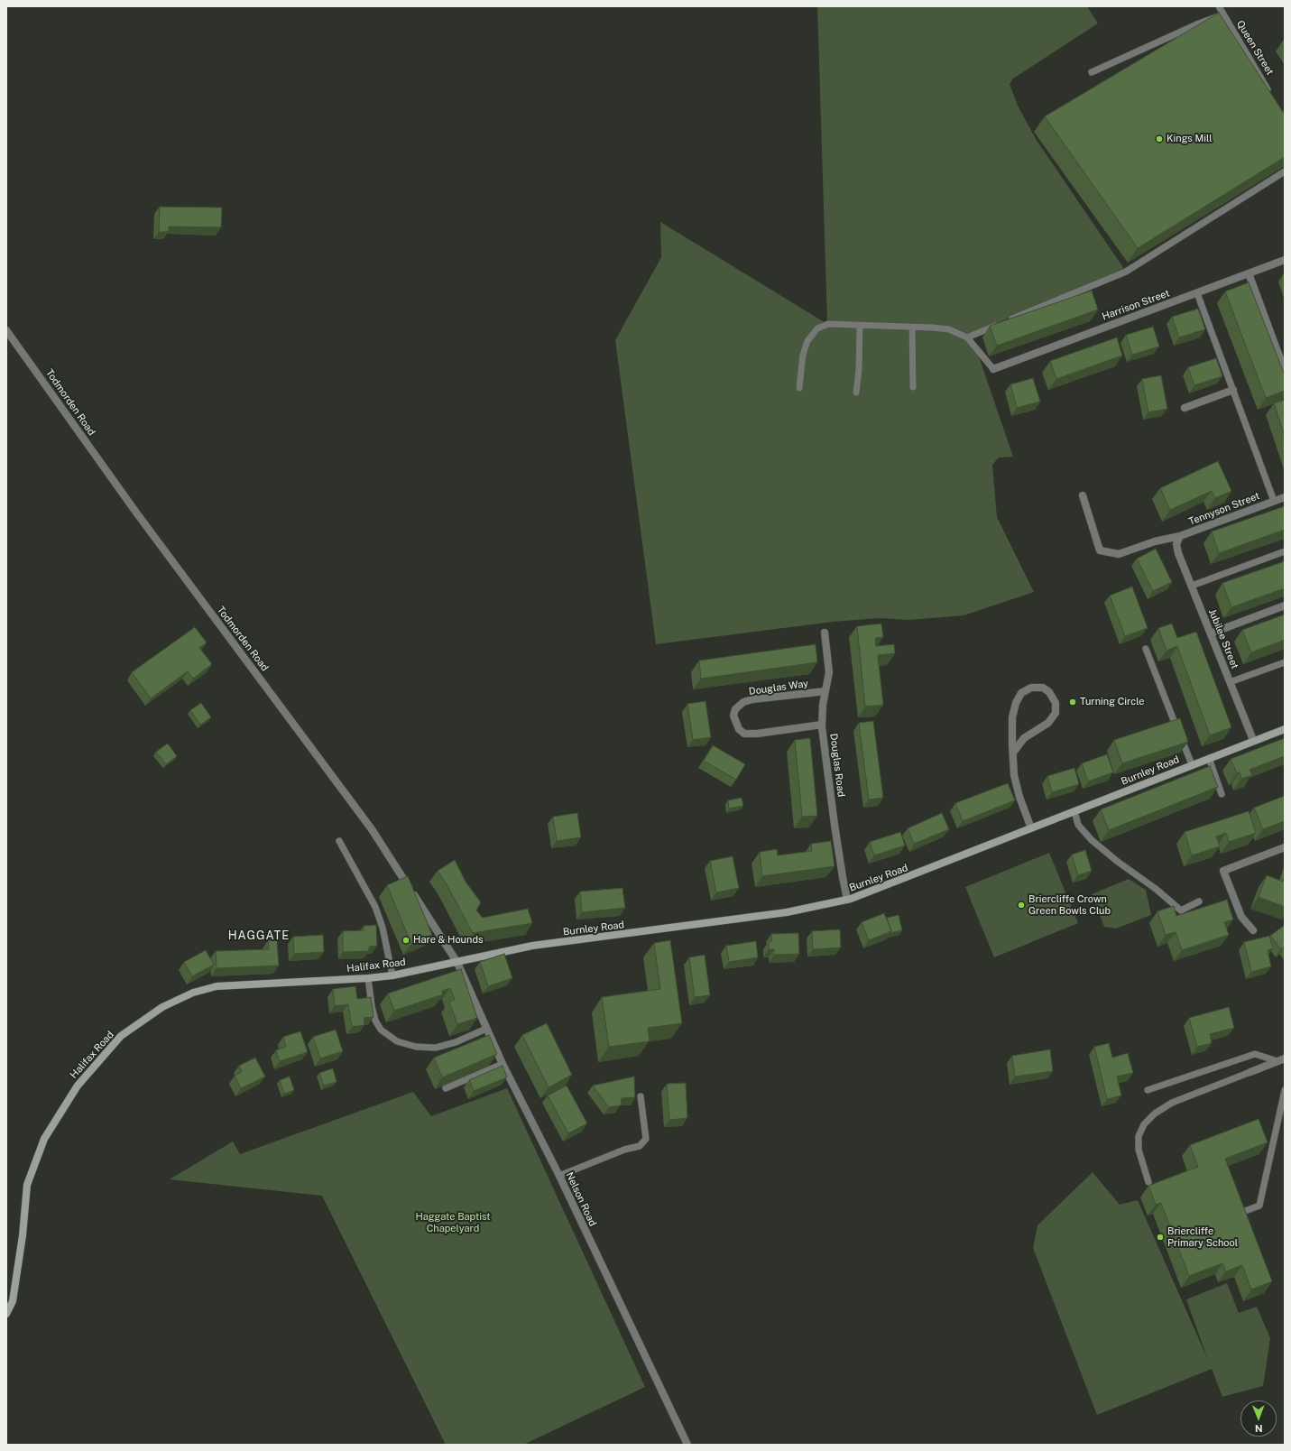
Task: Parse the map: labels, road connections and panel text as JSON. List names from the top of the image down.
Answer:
{
  "streets": {
    "street": [
      "Harrison Street",
      "Todmorden Road",
      "Tennyson Street",
      "Jubilee Street",
      "Douglas Way",
      "Douglas Road",
      "Burnley Road",
      "Halifax Road",
      "Nelson Road"
    ],
    "lane": ["Queen Street"]
  },
  "crossings": [
    ["Todmorden Road", "Burnley Road"],
    ["Todmorden Road", "Halifax Road"],
    ["Todmorden Road", "Nelson Road"],
    ["Tennyson Street", "Jubilee Street"],
    ["Jubilee Street", "Burnley Road"],
    ["Douglas Way", "Douglas Road"],
    ["Douglas Road", "Burnley Road"],
    ["Burnley Road", "Halifax Road"],
    ["Burnley Road", "Nelson Road"],
    ["Halifax Road", "Nelson Road"]
  ],
  "districts": ["HAGGATE"],
  "parks": ["Haggate Baptist Chapelyard"],
  "places": [
    "Kings Mill",
    "Turning Circle",
    "Briercliffe Crown Green Bowls Club",
    "Hare & Hounds",
    "Briercliffe Primary School"
  ],
  "north": "bottom"
}
